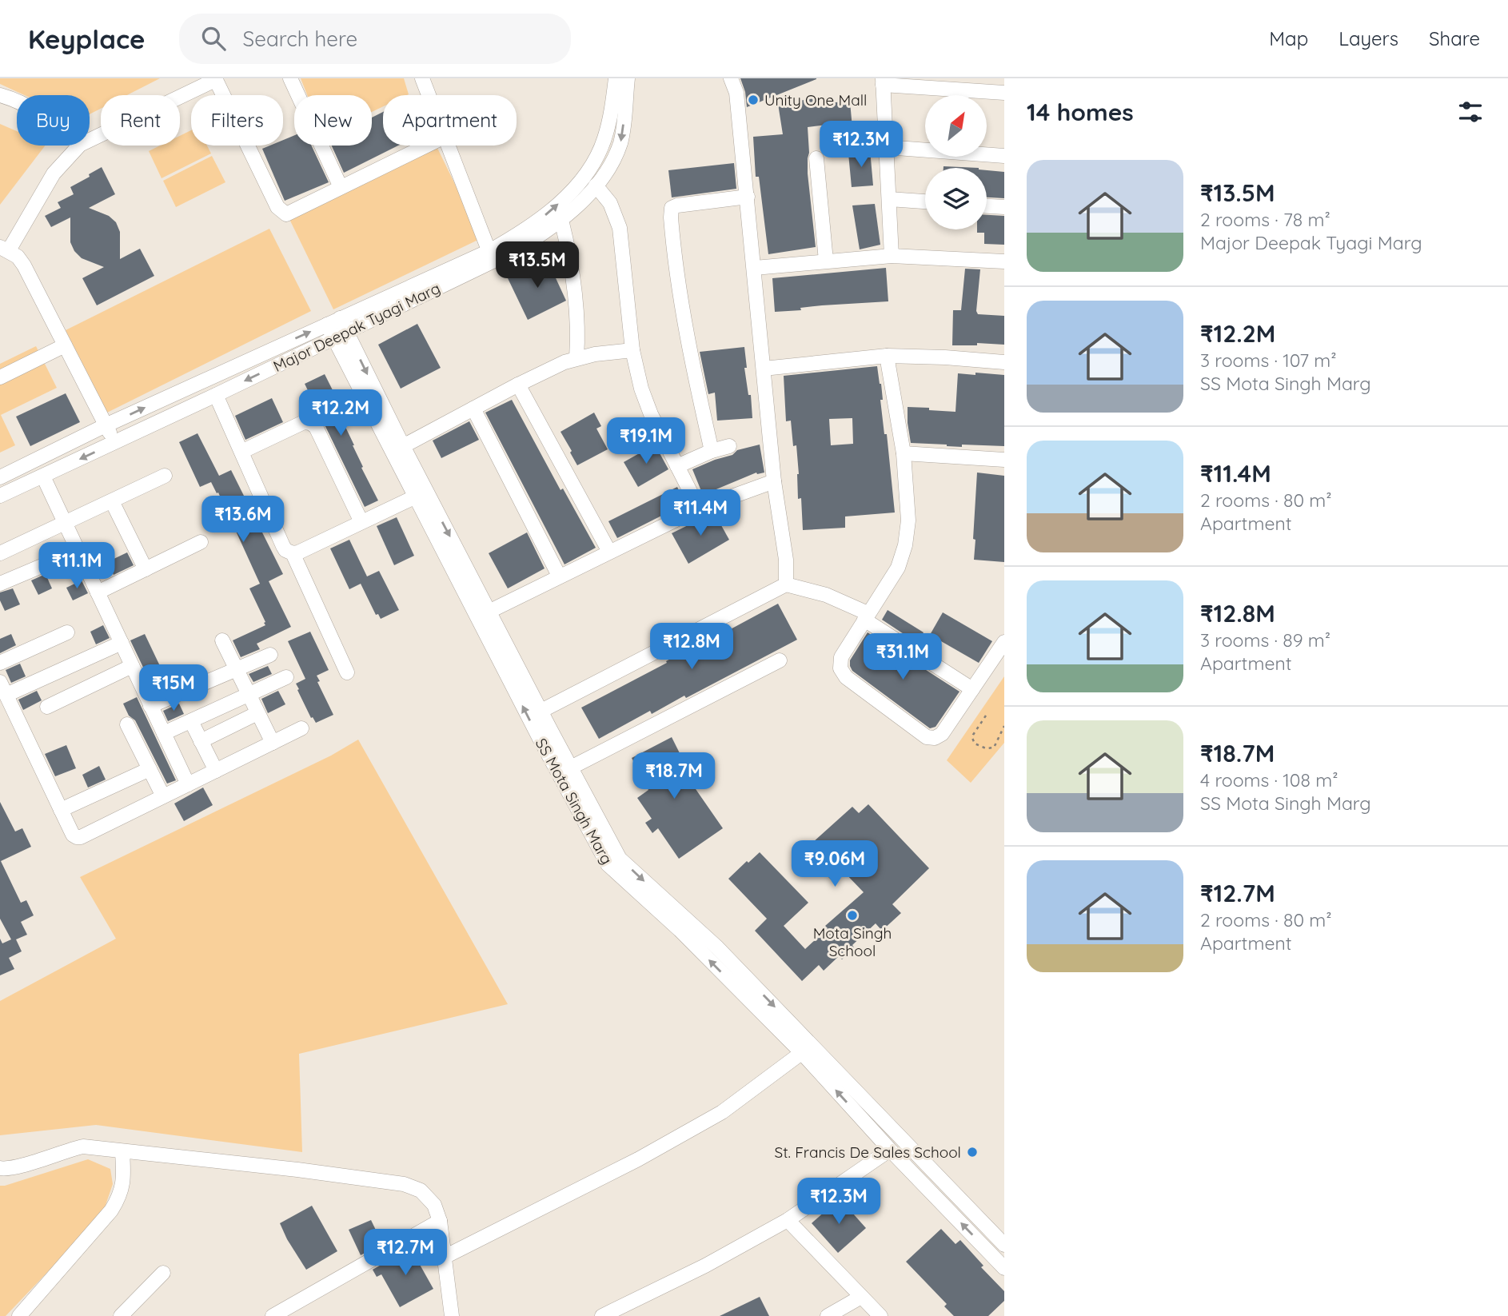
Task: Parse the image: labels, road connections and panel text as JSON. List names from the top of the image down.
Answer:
{
  "streets": {
    "street": ["Major Deepak Tyagi Marg", "SS Mota Singh Marg"]
  },
  "crossings": [
    ["Major Deepak Tyagi Marg", "SS Mota Singh Marg"]
  ],
  "places": ["Unity One Mall", "Mota Singh School", "St. Francis De Sales School"],
  "north": "top right",
  "page": {
    "header": "Keyplace",
    "search": "Search here",
    "nav": ["Map", "Layers", "Share"],
    "heading": "14 homes",
    "chip": [
      "Buy",
      "Rent",
      "Filters",
      "New",
      "Apartment"
    ],
    "price": [
      "₹12.3M",
      "₹13.5M",
      "₹12.2M",
      "₹19.1M",
      "₹11.4M",
      "₹13.6M",
      "₹11.1M",
      "₹12.8M",
      "₹31.1M",
      "₹15M",
      "₹18.7M",
      "₹9.06M",
      "₹12.3M",
      "₹12.7M"
    ],
    "list": [
      {
        "name": "₹13.5M",
        "note": "2 rooms · 78 m² · Major Deepak Tyagi Marg"
      },
      {
        "name": "₹12.2M",
        "note": "3 rooms · 107 m² · SS Mota Singh Marg"
      },
      {
        "name": "₹11.4M",
        "note": "2 rooms · 80 m² · Apartment"
      },
      {
        "name": "₹12.8M",
        "note": "3 rooms · 89 m² · Apartment"
      },
      {
        "name": "₹18.7M",
        "note": "4 rooms · 108 m² · SS Mota Singh Marg"
      },
      {
        "name": "₹12.7M",
        "note": "2 rooms · 80 m² · Apartment"
      }
    ]
  }
}
